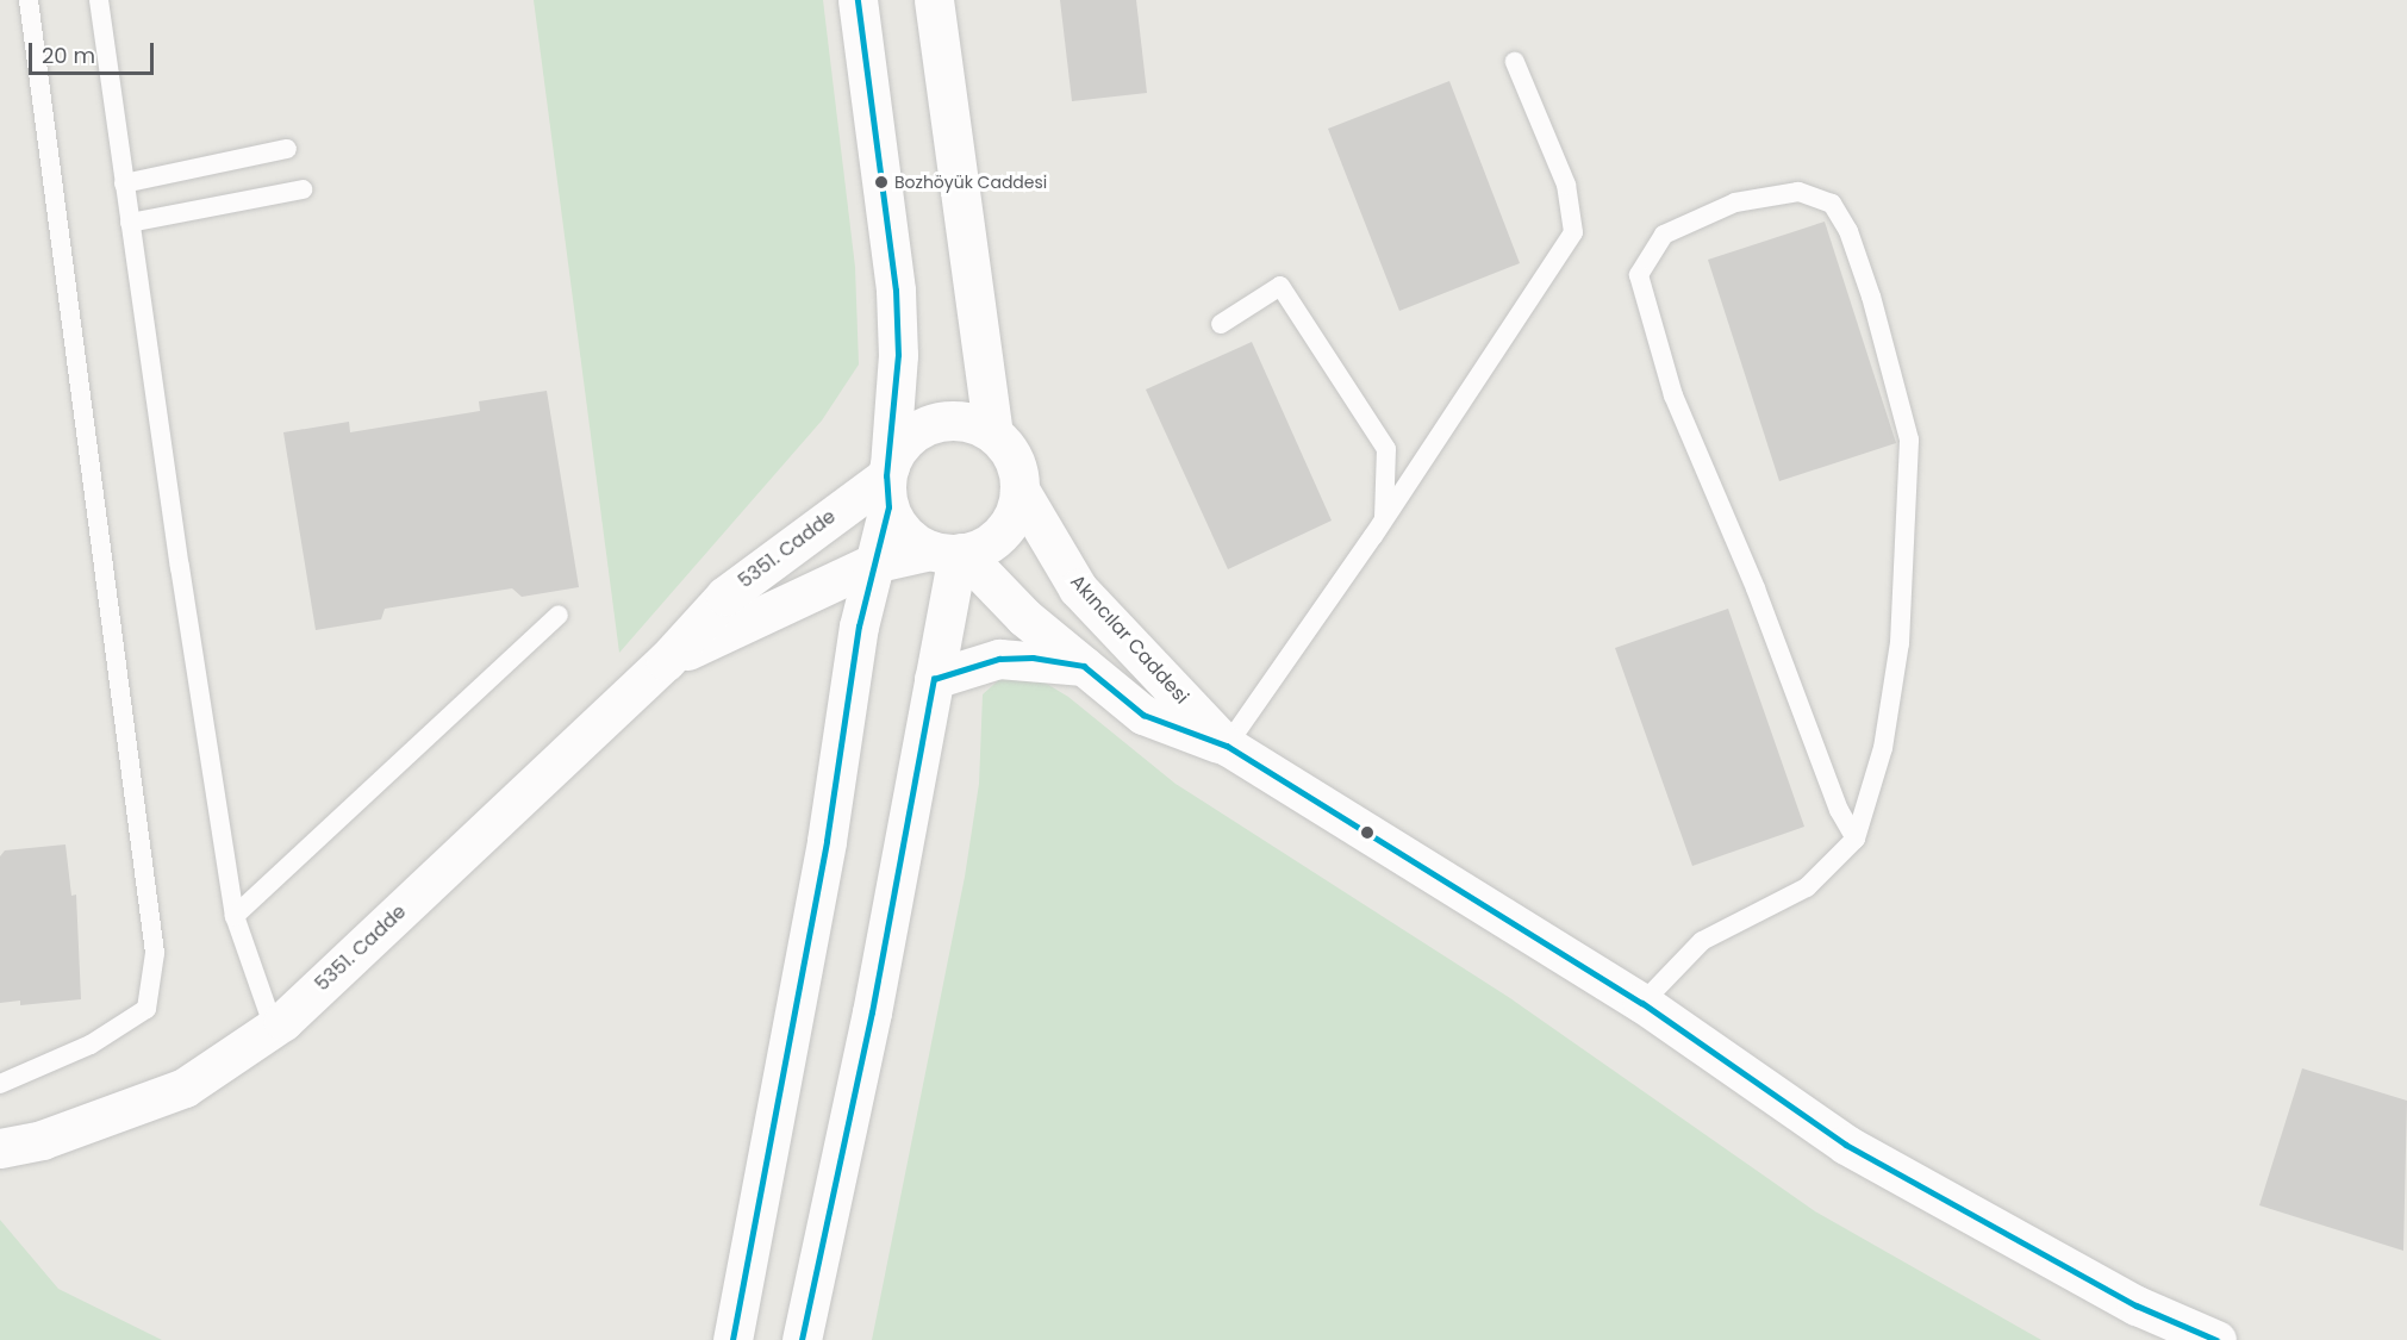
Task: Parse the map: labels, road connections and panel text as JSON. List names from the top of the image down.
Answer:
{
  "streets": {
    "street": ["5351. Cadde", "Akıncılar Caddesi"]
  },
  "crossings": [
    ["5351. Cadde", "Akıncılar Caddesi"]
  ],
  "places": ["Bozhöyük Caddesi"],
  "scale_bar": "20 m"
}
